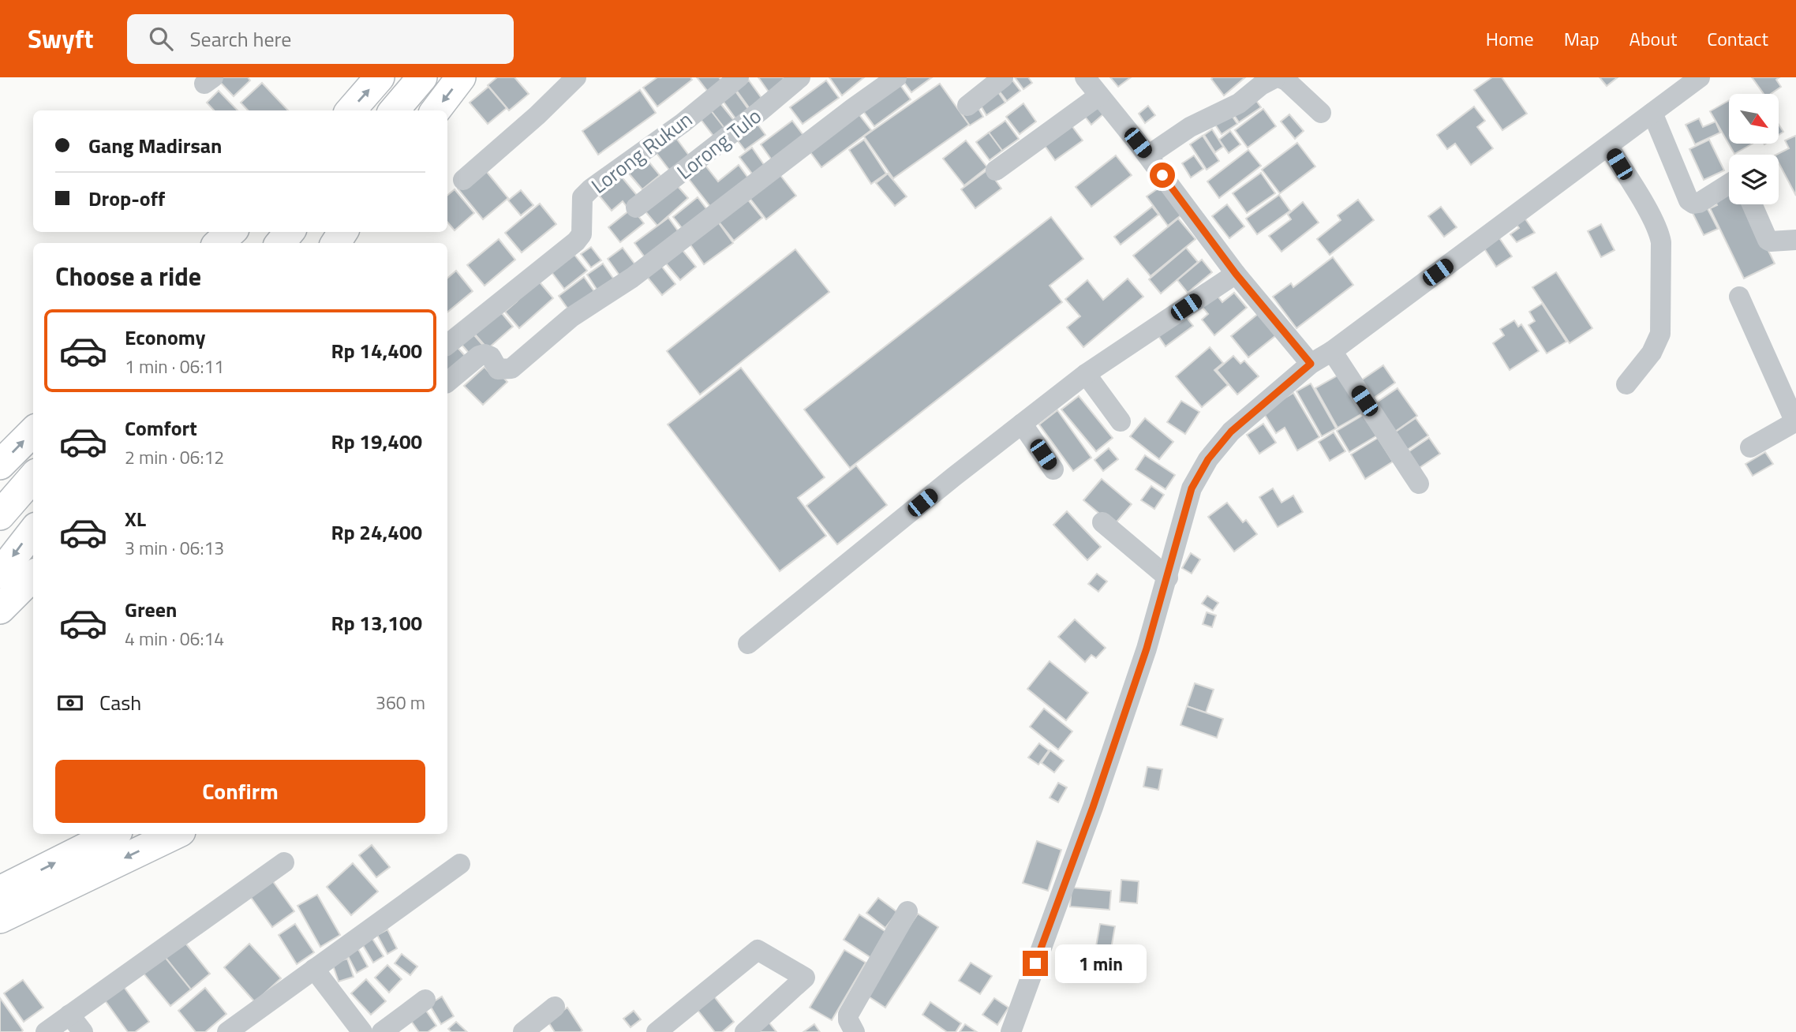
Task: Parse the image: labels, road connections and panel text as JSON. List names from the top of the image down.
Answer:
{
  "streets": {
    "street": ["Lorong Tulo", "Lorong Rukun"]
  },
  "north": "bottom right",
  "page": {
    "header": "Swyft",
    "search": "Search here",
    "nav": [
      "Home",
      "Map",
      "About",
      "Contact"
    ],
    "banner": ["Gang Madirsan", "Drop-off"],
    "heading": "Choose a ride",
    "list": [
      {
        "name": "Economy",
        "note": "1 min · 06:11",
        "value": "Rp 14,400"
      },
      {
        "name": "Comfort",
        "note": "2 min · 06:12",
        "value": "Rp 19,400"
      },
      {
        "name": "XL",
        "note": "3 min · 06:13",
        "value": "Rp 24,400"
      },
      {
        "name": "Green",
        "note": "4 min · 06:14",
        "value": "Rp 13,100"
      }
    ],
    "pay": ["Cash", "360 m"],
    "buttons": "Confirm",
    "bubble": "1 min"
  }
}
